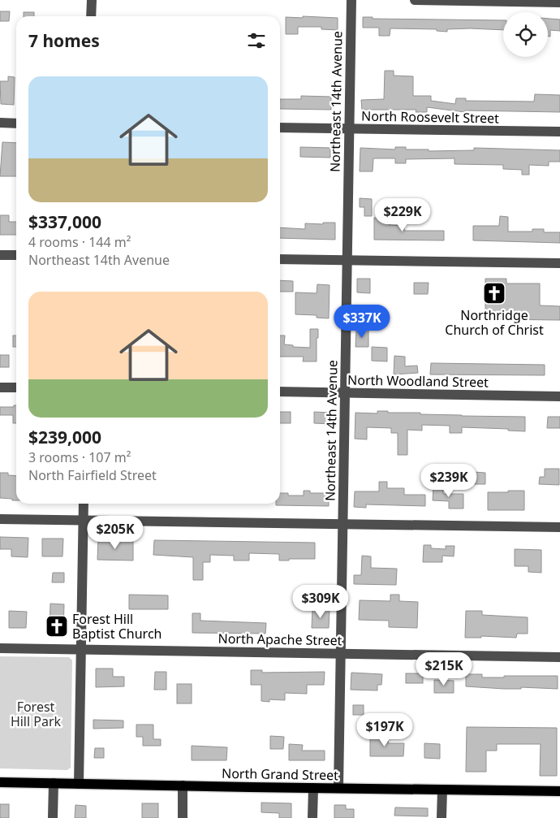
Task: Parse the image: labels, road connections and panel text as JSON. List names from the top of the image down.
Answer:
{
  "streets": {
    "main road": ["North Grand Street"],
    "street": [
      "Northeast 14th Avenue",
      "North Roosevelt Street",
      "North Woodland Street",
      "North Apache Street"
    ]
  },
  "crossings": [
    ["Northeast 14th Avenue", "North Roosevelt Street"],
    ["Northeast 14th Avenue", "North Woodland Street"],
    ["Northeast 14th Avenue", "North Apache Street"],
    ["Northeast 14th Avenue", "North Grand Street"]
  ],
  "parks": ["Forest Hill Park"],
  "places": {
    "church": ["Northridge Church of Christ", "Forest Hill Baptist Church"]
  },
  "page": {
    "heading": "7 homes",
    "list": [
      {
        "name": "$337,000",
        "note": "4 rooms · 144 m² · Northeast 14th Avenue"
      },
      {
        "name": "$239,000",
        "note": "3 rooms · 107 m² · North Fairfield Street"
      }
    ],
    "price": [
      "$229K",
      "$337K",
      "$239K",
      "$205K",
      "$309K",
      "$215K",
      "$197K"
    ]
  }
}
